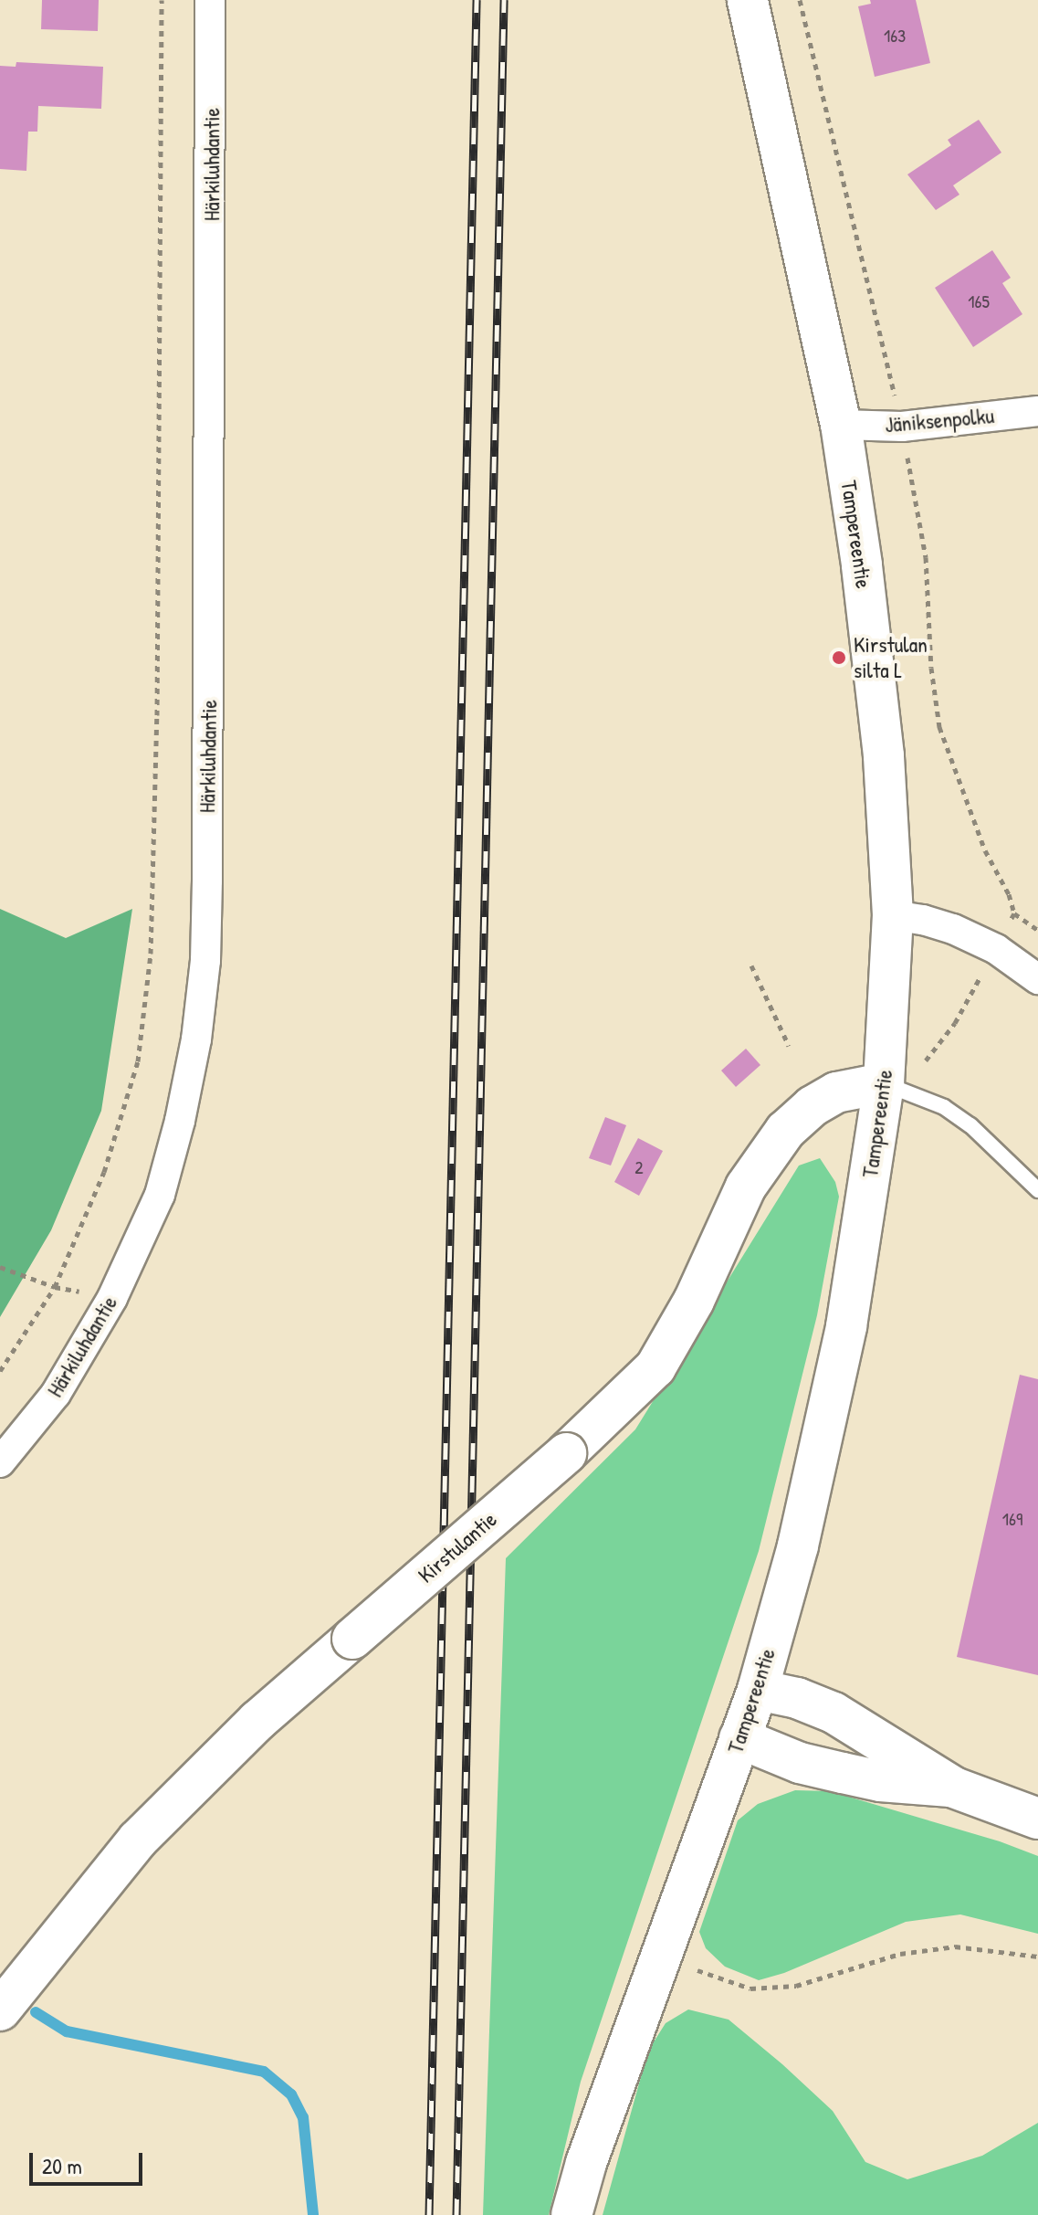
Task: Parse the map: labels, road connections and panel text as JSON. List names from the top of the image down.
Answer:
{
  "streets": {
    "main road": ["Tampereentie", "Kirstulantie"],
    "street": ["Härkiluhdantie", "Jäniksenpolku"]
  },
  "crossings": [
    ["Jäniksenpolku", "Tampereentie"],
    ["Tampereentie", "Kirstulantie"]
  ],
  "places": ["Kirstulan silta L"],
  "house_numbers": [
    "163",
    "165",
    "2",
    "169"
  ],
  "scale_bar": "20 m"
}
